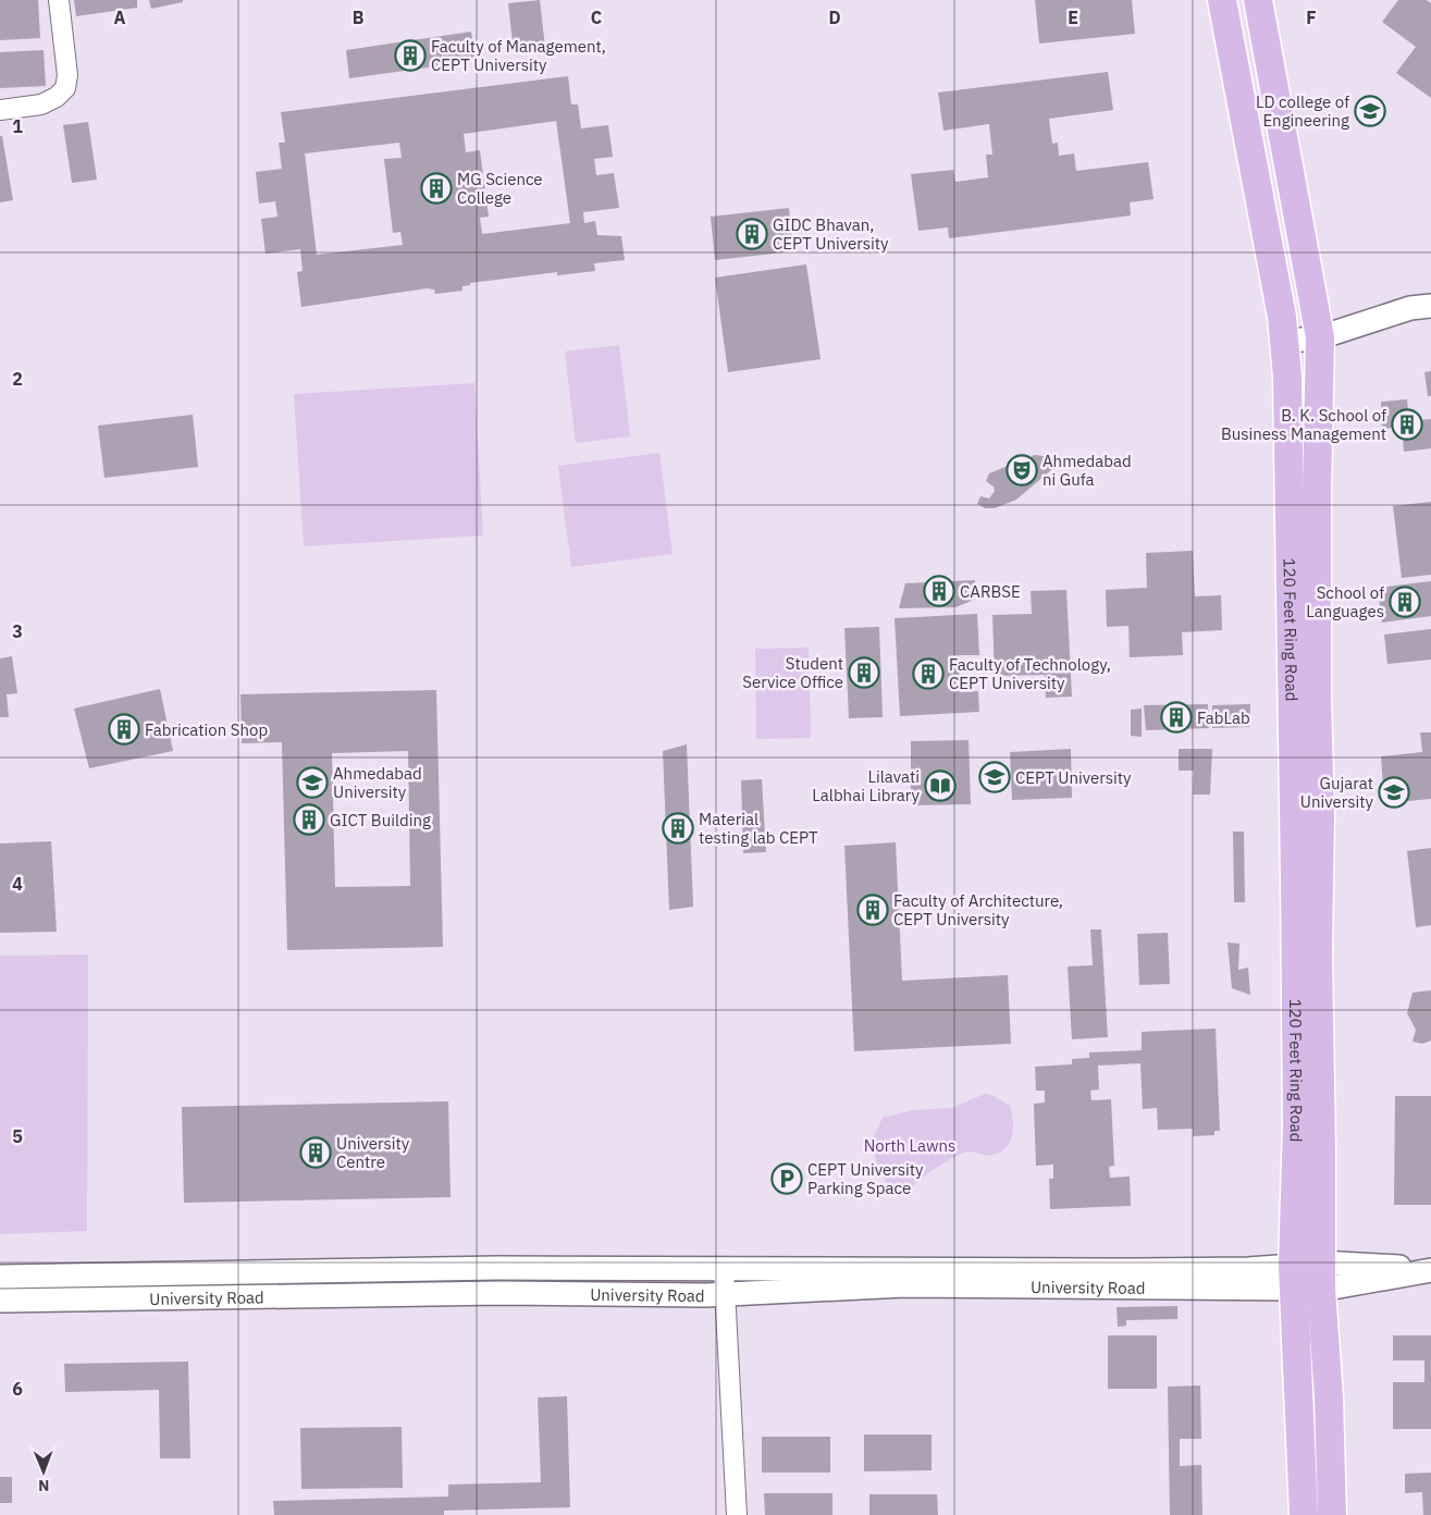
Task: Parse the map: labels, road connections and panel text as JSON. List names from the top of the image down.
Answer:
{
  "streets": {
    "main road": ["120 Feet Ring Road"],
    "street": ["University Road"]
  },
  "crossings": [
    ["120 Feet Ring Road", "University Road"]
  ],
  "parks": ["North Lawns"],
  "places": {
    "building": [
      "Faculty of Management, CEPT University",
      "MG Science College",
      "GIDC Bhavan, CEPT University",
      "B. K. School of Business Management",
      "CARBSE",
      "School of Languages",
      "Student Service Office",
      "Faculty of Technology, CEPT University",
      "FabLab",
      "Fabrication Shop",
      "GICT Building",
      "Material testing lab CEPT",
      "Faculty of Architecture, CEPT University",
      "University Centre"
    ],
    "school or university": [
      "LD college of Engineering",
      "CEPT University",
      "Ahmedabad University",
      "Gujarat University"
    ],
    "theatre": ["Ahmedabad ni Gufa"],
    "library": ["Lilavati Lalbhai Library"],
    "parking": ["CEPT University Parking Space"]
  },
  "north": "bottom",
  "grid": {
    "columns": [
      "A",
      "B",
      "C",
      "D",
      "E",
      "F"
    ],
    "rows": [
      "1",
      "2",
      "3",
      "4",
      "5",
      "6"
    ]
  }
}
